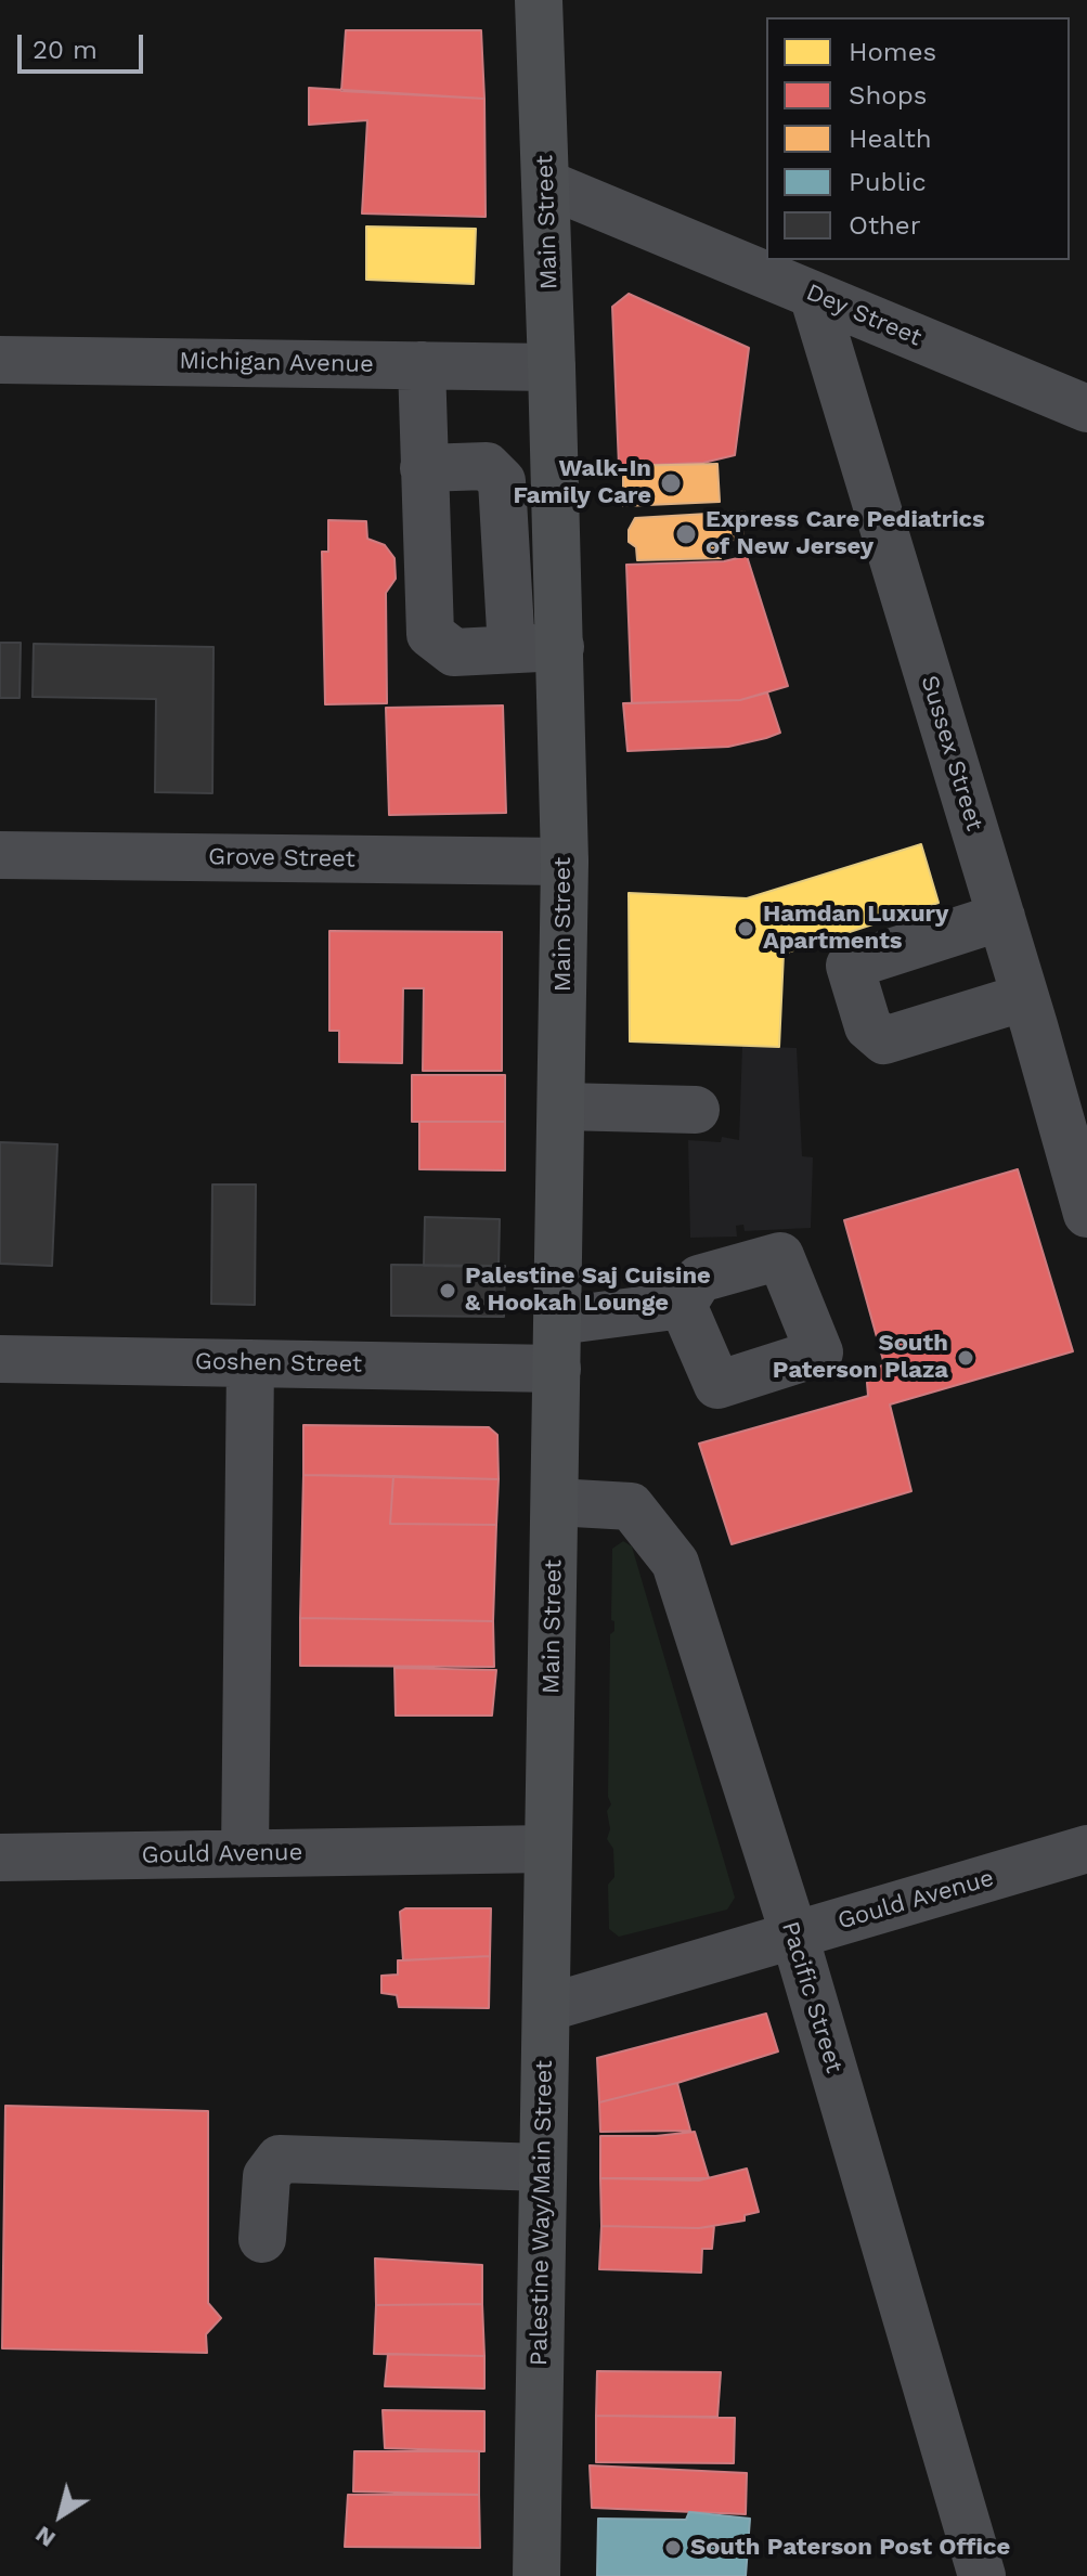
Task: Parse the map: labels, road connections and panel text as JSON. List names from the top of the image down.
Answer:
{
  "streets": {
    "main road": ["Main Street", "Palestine Way/Main Street"],
    "street": [
      "Dey Street",
      "Michigan Avenue",
      "Sussex Street",
      "Grove Street",
      "Goshen Street",
      "Gould Avenue",
      "Pacific Street"
    ]
  },
  "crossings": [
    ["Main Street", "Dey Street"],
    ["Main Street", "Michigan Avenue"],
    ["Main Street", "Grove Street"],
    ["Main Street", "Goshen Street"],
    ["Main Street", "Gould Avenue"],
    ["Main Street", "Pacific Street"],
    ["Main Street", "Palestine Way/Main Street"],
    ["Dey Street", "Sussex Street"],
    ["Gould Avenue", "Pacific Street"],
    ["Gould Avenue", "Palestine Way/Main Street"]
  ],
  "places": [
    "Walk-In Family Care",
    "Express Care Pediatrics of New Jersey",
    "Hamdan Luxury Apartments",
    "Palestine Saj Cuisine & Hookah Lounge",
    "South Paterson Plaza",
    "South Paterson Post Office"
  ],
  "legend": [
    "Homes",
    "Shops",
    "Health",
    "Public",
    "Other"
  ],
  "scale_bar": "20 m",
  "north": "bottom left"
}
